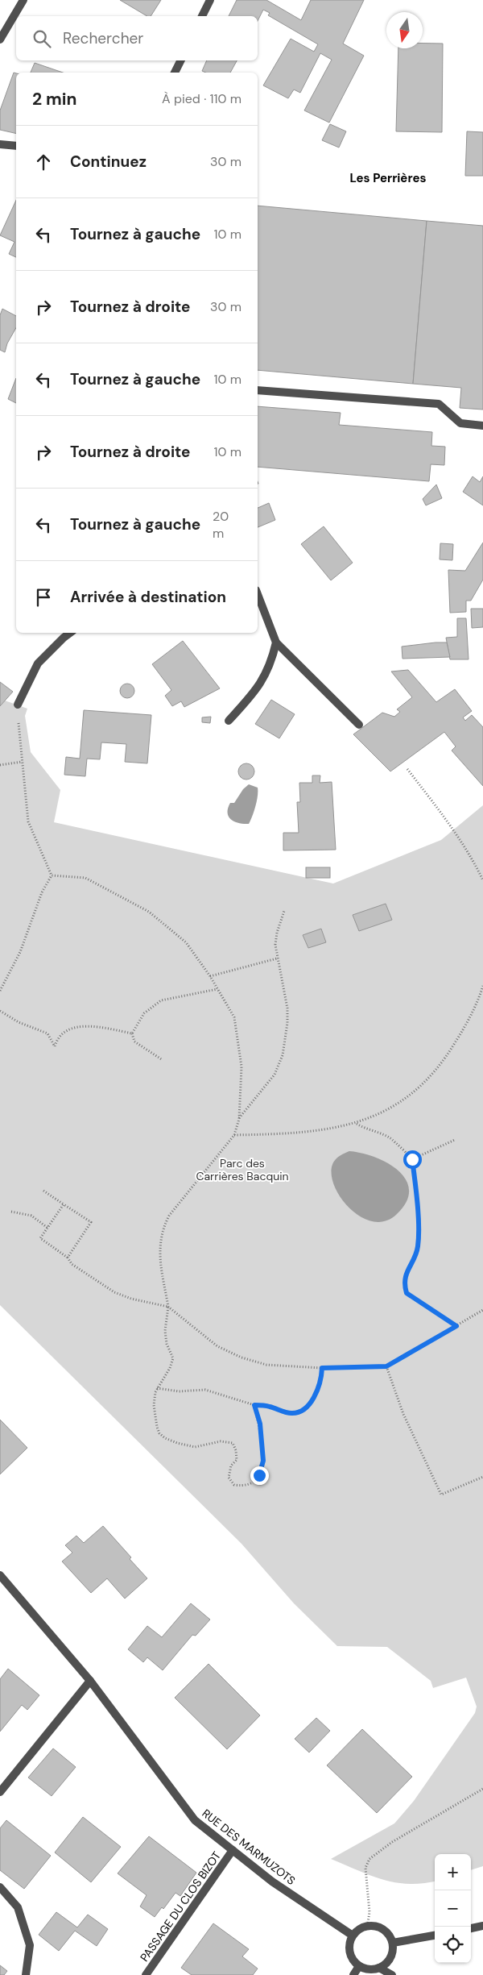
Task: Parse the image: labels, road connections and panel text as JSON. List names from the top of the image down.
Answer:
{
  "streets": {
    "street": ["RUE DES MARMUZOTS", "PASSAGE DU CLOS BIZOT"]
  },
  "crossings": [
    ["RUE DES MARMUZOTS", "PASSAGE DU CLOS BIZOT"]
  ],
  "districts": ["Les Perrières"],
  "parks": ["Parc des Carrières Bacquin"],
  "north": "bottom",
  "page": {
    "search": "Rechercher",
    "heading": ["2 min", "À pied · 110 m"],
    "list": [
      ["Continuez", "30 m"],
      ["Tournez à gauche", "10 m"],
      ["Tournez à droite", "30 m"],
      ["Tournez à gauche", "10 m"],
      ["Tournez à droite", "10 m"],
      ["Tournez à gauche", "20 m"],
      "Arrivée à destination"
    ],
    "map_buttons": ["+", "−"]
  }
}
